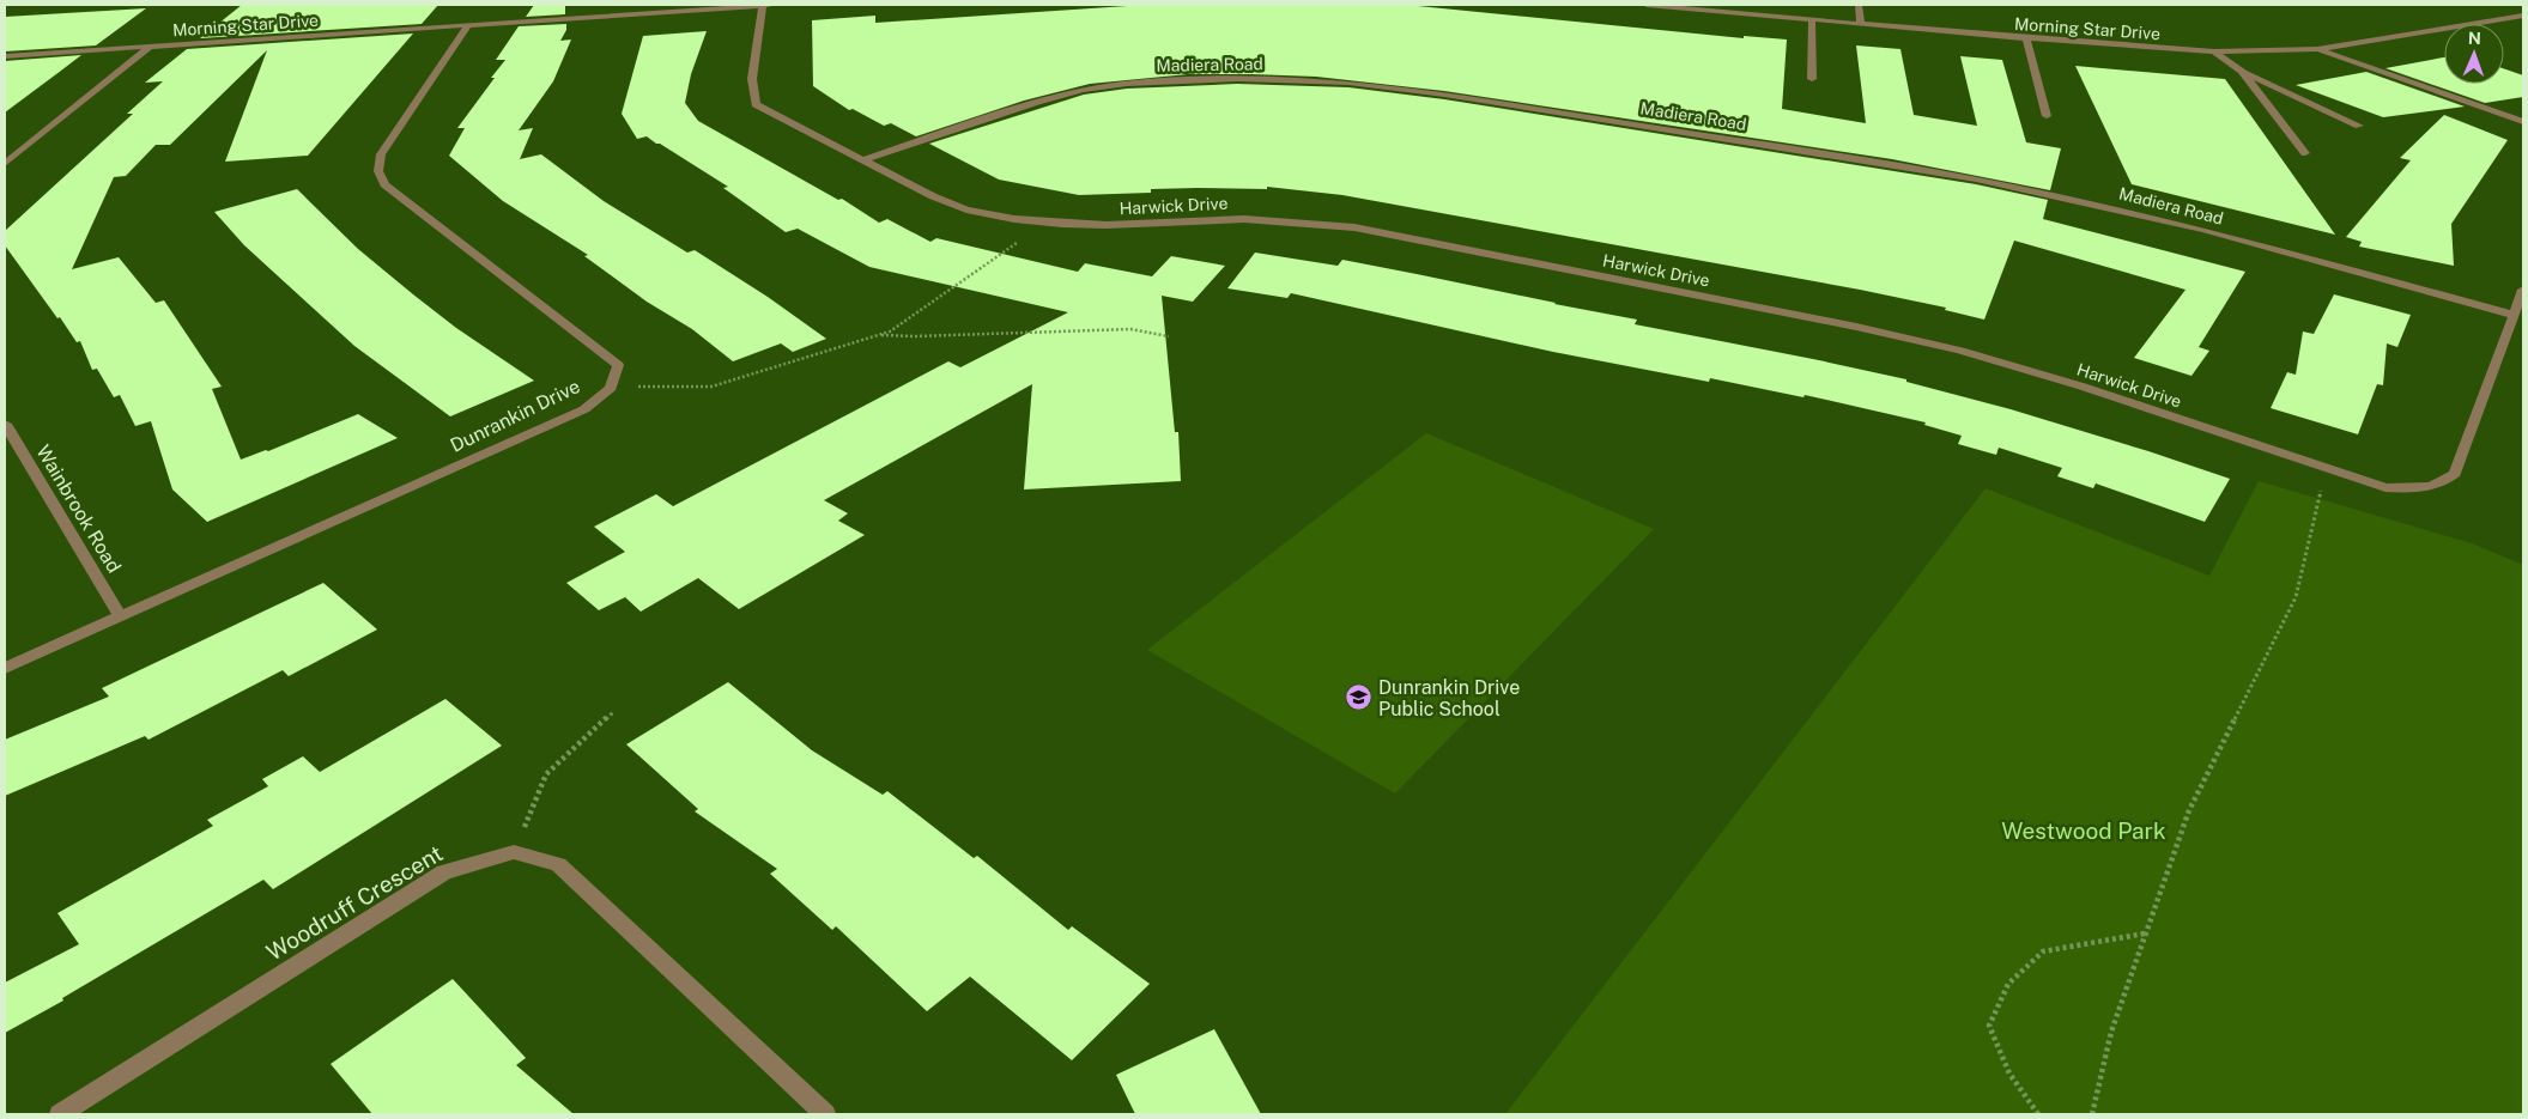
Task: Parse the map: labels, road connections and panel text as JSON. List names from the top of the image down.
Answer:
{
  "streets": {
    "street": [
      "Morning Star Drive",
      "Madiera Road",
      "Harwick Drive",
      "Dunrankin Drive",
      "Wainbrook Road",
      "Woodruff Crescent"
    ]
  },
  "crossings": [
    ["Morning Star Drive", "Harwick Drive"],
    ["Morning Star Drive", "Dunrankin Drive"],
    ["Madiera Road", "Harwick Drive"],
    ["Dunrankin Drive", "Wainbrook Road"]
  ],
  "parks": ["Westwood Park"],
  "places": {
    "school or university": ["Dunrankin Drive Public School"]
  },
  "north": "top"
}
